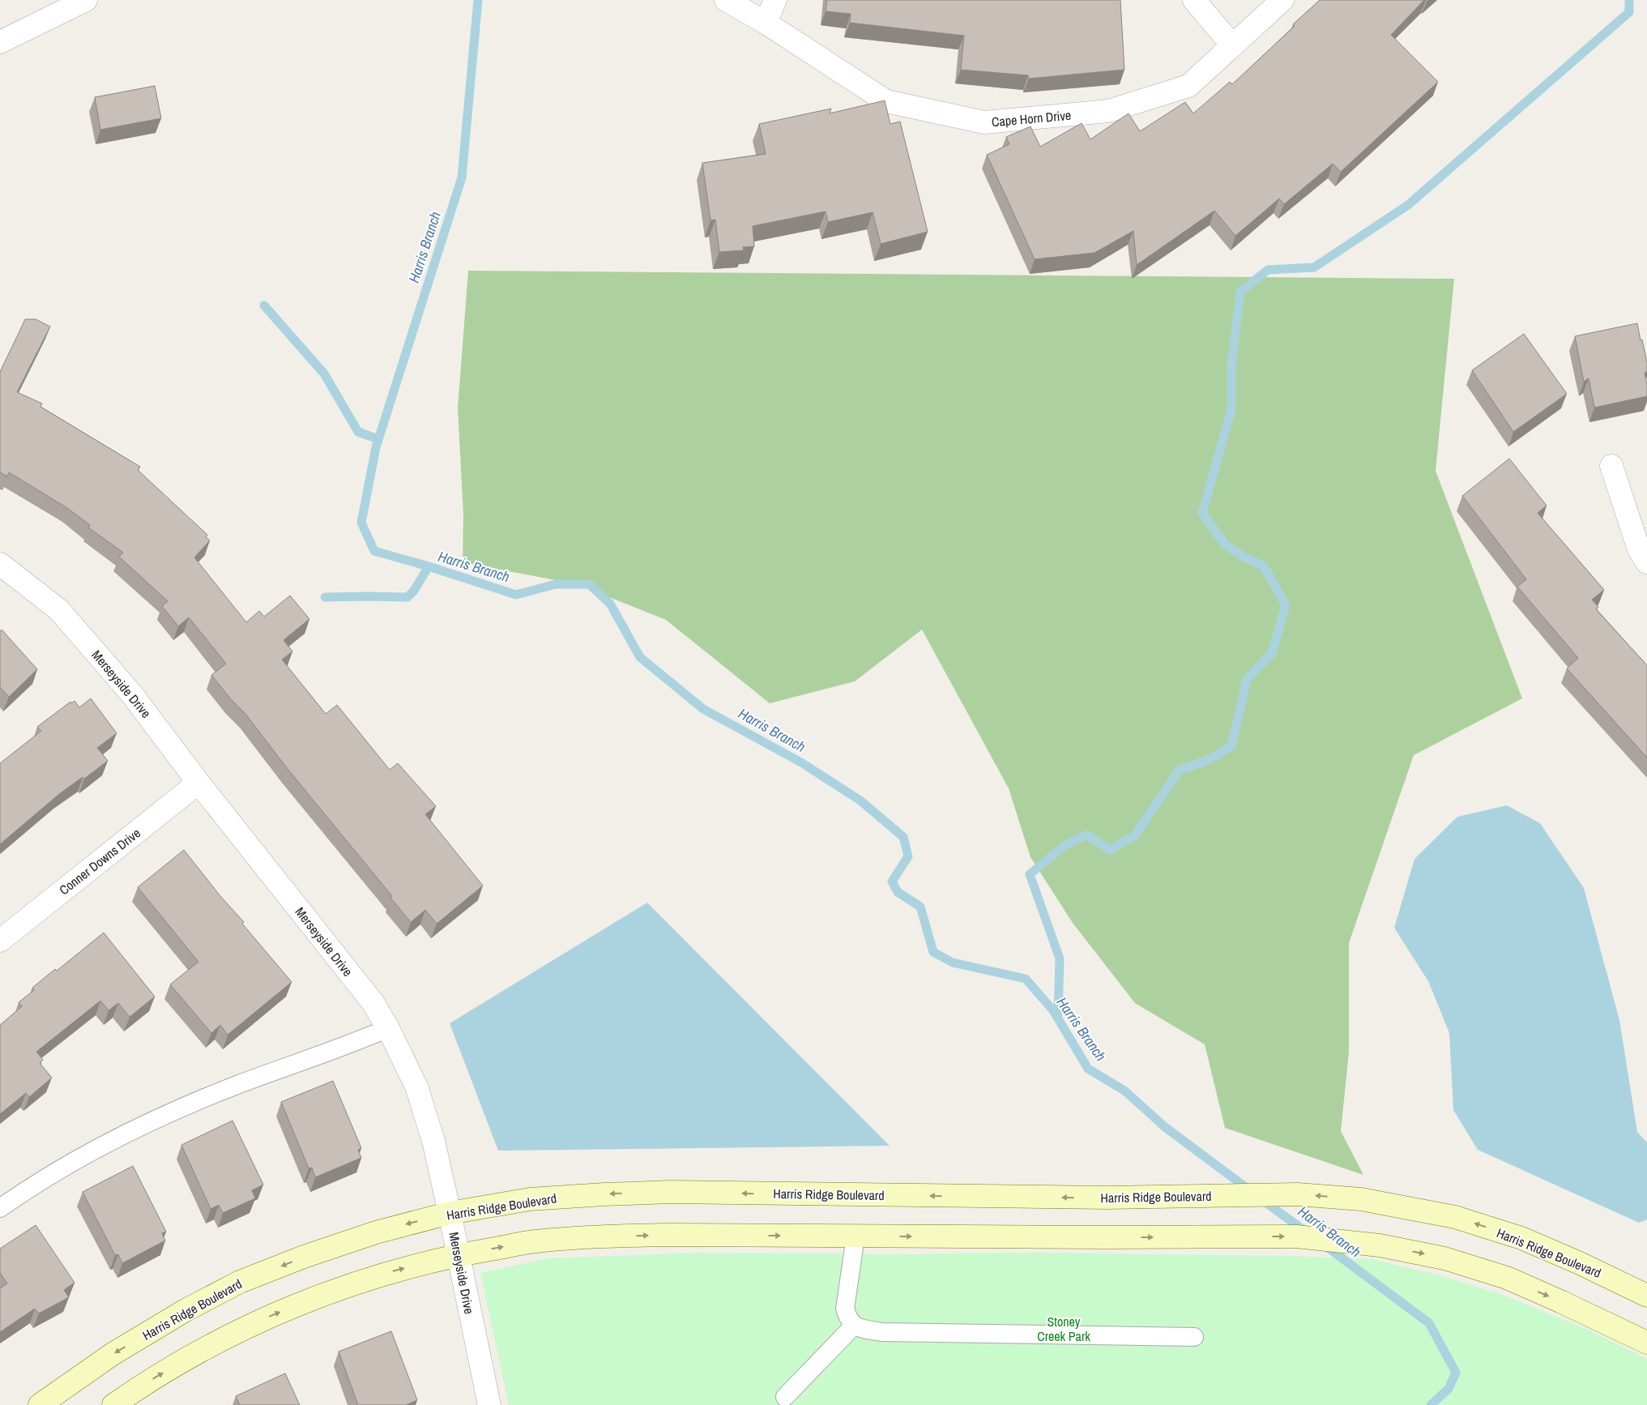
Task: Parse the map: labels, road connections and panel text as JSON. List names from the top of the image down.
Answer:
{
  "streets": {
    "street": [
      "Cape Horn Drive",
      "Merseyside Drive",
      "Conner Downs Drive",
      "Harris Ridge Boulevard"
    ]
  },
  "crossings": [
    ["Merseyside Drive", "Conner Downs Drive"],
    ["Merseyside Drive", "Harris Ridge Boulevard"]
  ],
  "water": ["Harris Branch"],
  "parks": ["Stoney Creek Park"]
}
